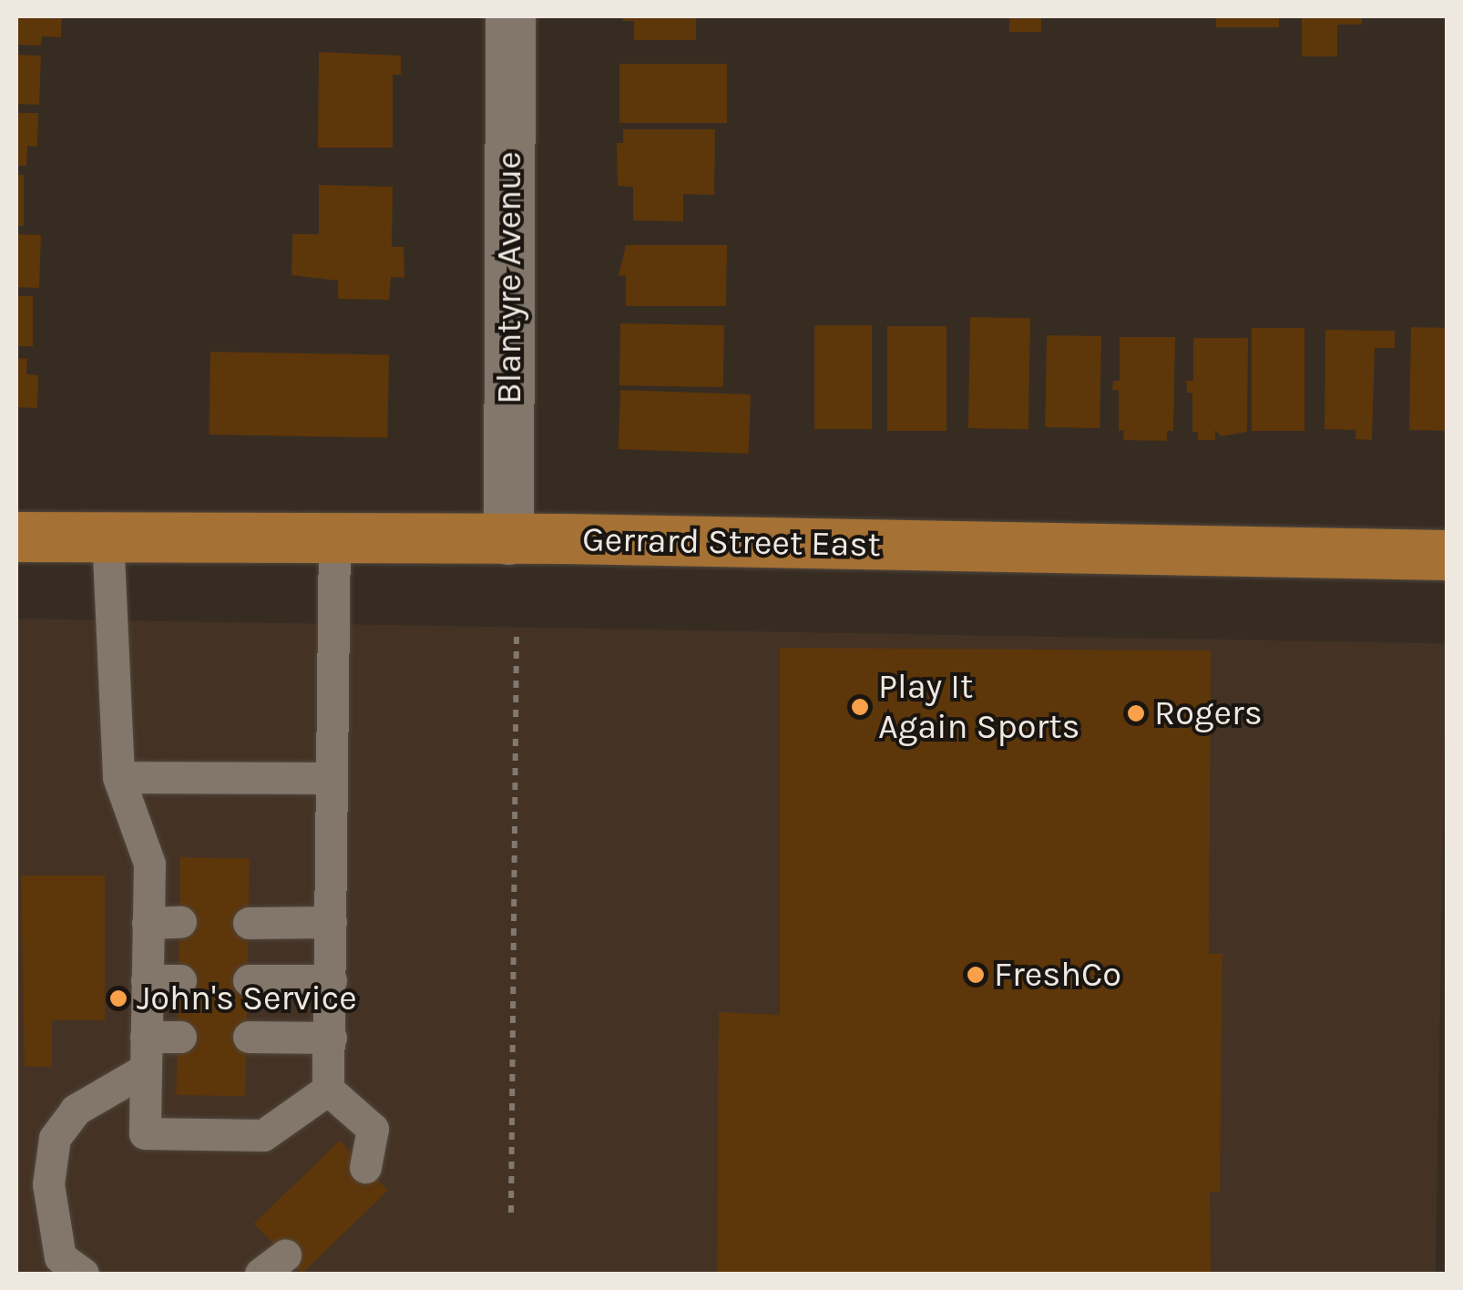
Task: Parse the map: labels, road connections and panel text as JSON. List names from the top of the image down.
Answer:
{
  "streets": {
    "main road": ["Gerrard Street East"],
    "street": ["Blantyre Avenue"]
  },
  "crossings": [
    ["Blantyre Avenue", "Gerrard Street East"]
  ],
  "places": [
    "Play It Again Sports",
    "Rogers",
    "FreshCo",
    "John's Service"
  ]
}
